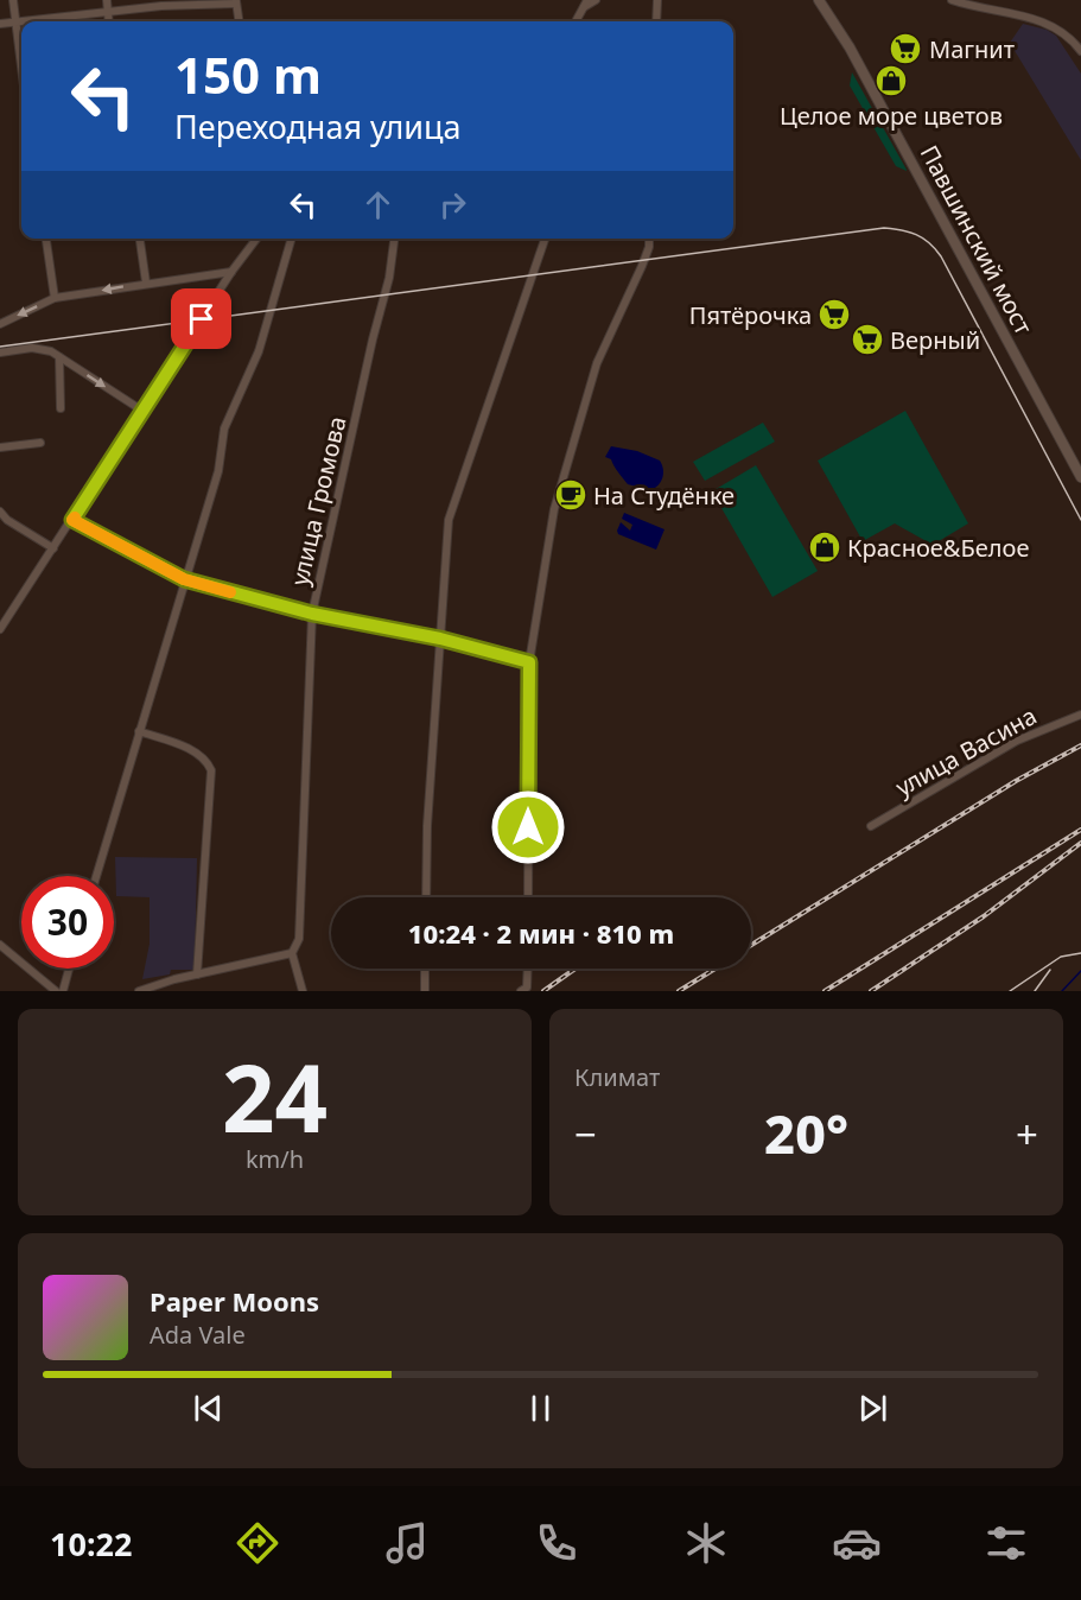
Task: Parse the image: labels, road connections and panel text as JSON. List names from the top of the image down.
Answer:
{
  "streets": {
    "main road": ["Павшинский мост"],
    "street": ["улица Громова", "улица Васина"]
  },
  "places": {
    "supermarket": ["Магнит", "Пятёрочка", "Верный"],
    "shop": ["Целое море цветов", "Красное&Белое"],
    "cafe": ["На Студёнке"]
  },
  "page": {
    "turn": ["150 m", "Переходная улица"],
    "limit": "30",
    "trip": "10:24 · 2 мин · 810 m",
    "tile": [
      ["24", "km/h"],
      "Климат"
    ],
    "heat": ["−", "20°", "+"],
    "song": ["Paper Moons", "Ada Vale"],
    "tabs": "10:22"
  }
}
